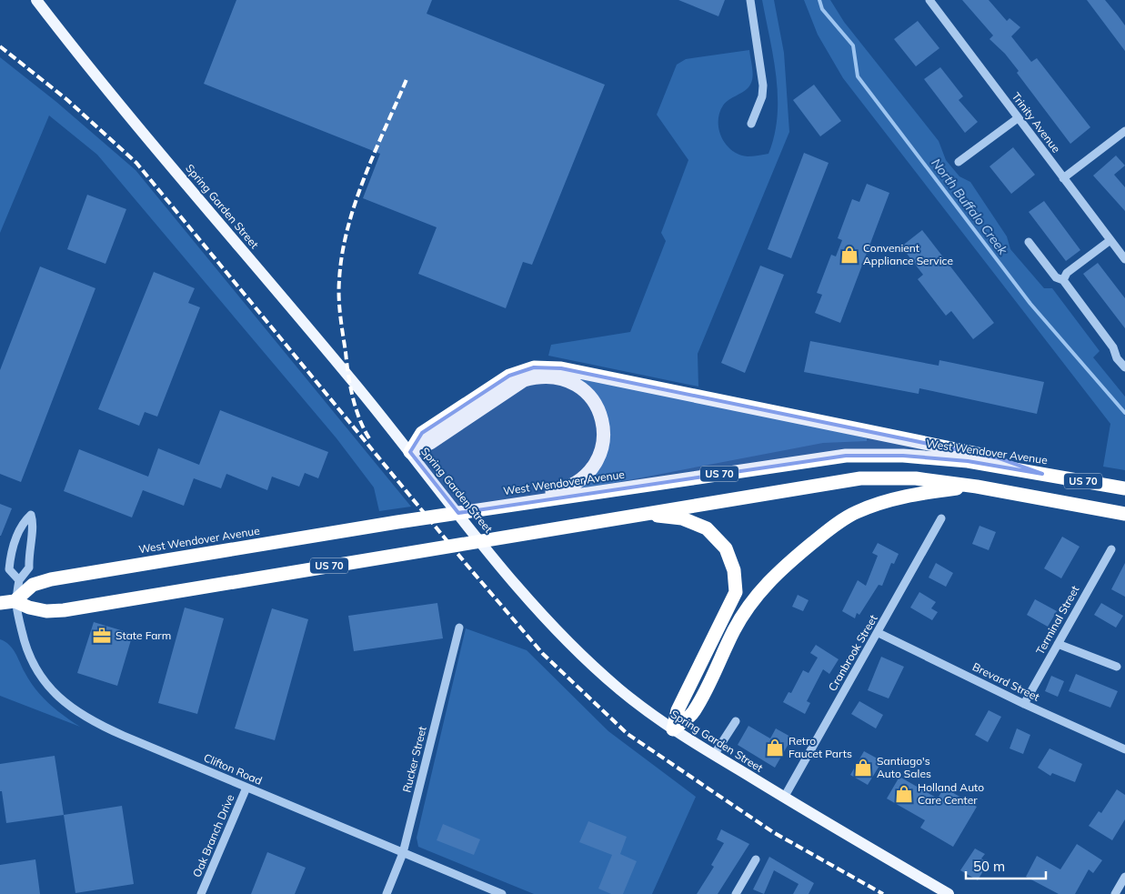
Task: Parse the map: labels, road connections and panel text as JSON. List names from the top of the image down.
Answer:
{
  "streets": {
    "highway": ["West Wendover Avenue", "US 70"],
    "main road": ["Spring Garden Street"],
    "street": [
      "Trinity Avenue",
      "Terminal Street",
      "Cranbrook Street",
      "Brevard Street",
      "Rucker Street",
      "Clifton Road",
      "Oak Branch Drive"
    ]
  },
  "crossings": [
    ["Spring Garden Street", "Cranbrook Street"],
    ["West Wendover Avenue", "US 70"],
    ["West Wendover Avenue", "Clifton Road"],
    ["US 70", "Clifton Road"],
    ["Terminal Street", "Brevard Street"],
    ["Cranbrook Street", "Brevard Street"],
    ["Rucker Street", "Clifton Road"],
    ["Clifton Road", "Oak Branch Drive"]
  ],
  "water": ["North Buffalo Creek"],
  "places": {
    "shop": [
      "Convenient Appliance Service",
      "Retro Faucet Parts",
      "Santiago's Auto Sales",
      "Holland Auto Care Center"
    ],
    "office": ["State Farm"]
  },
  "scale_bar": "50 m"
}
